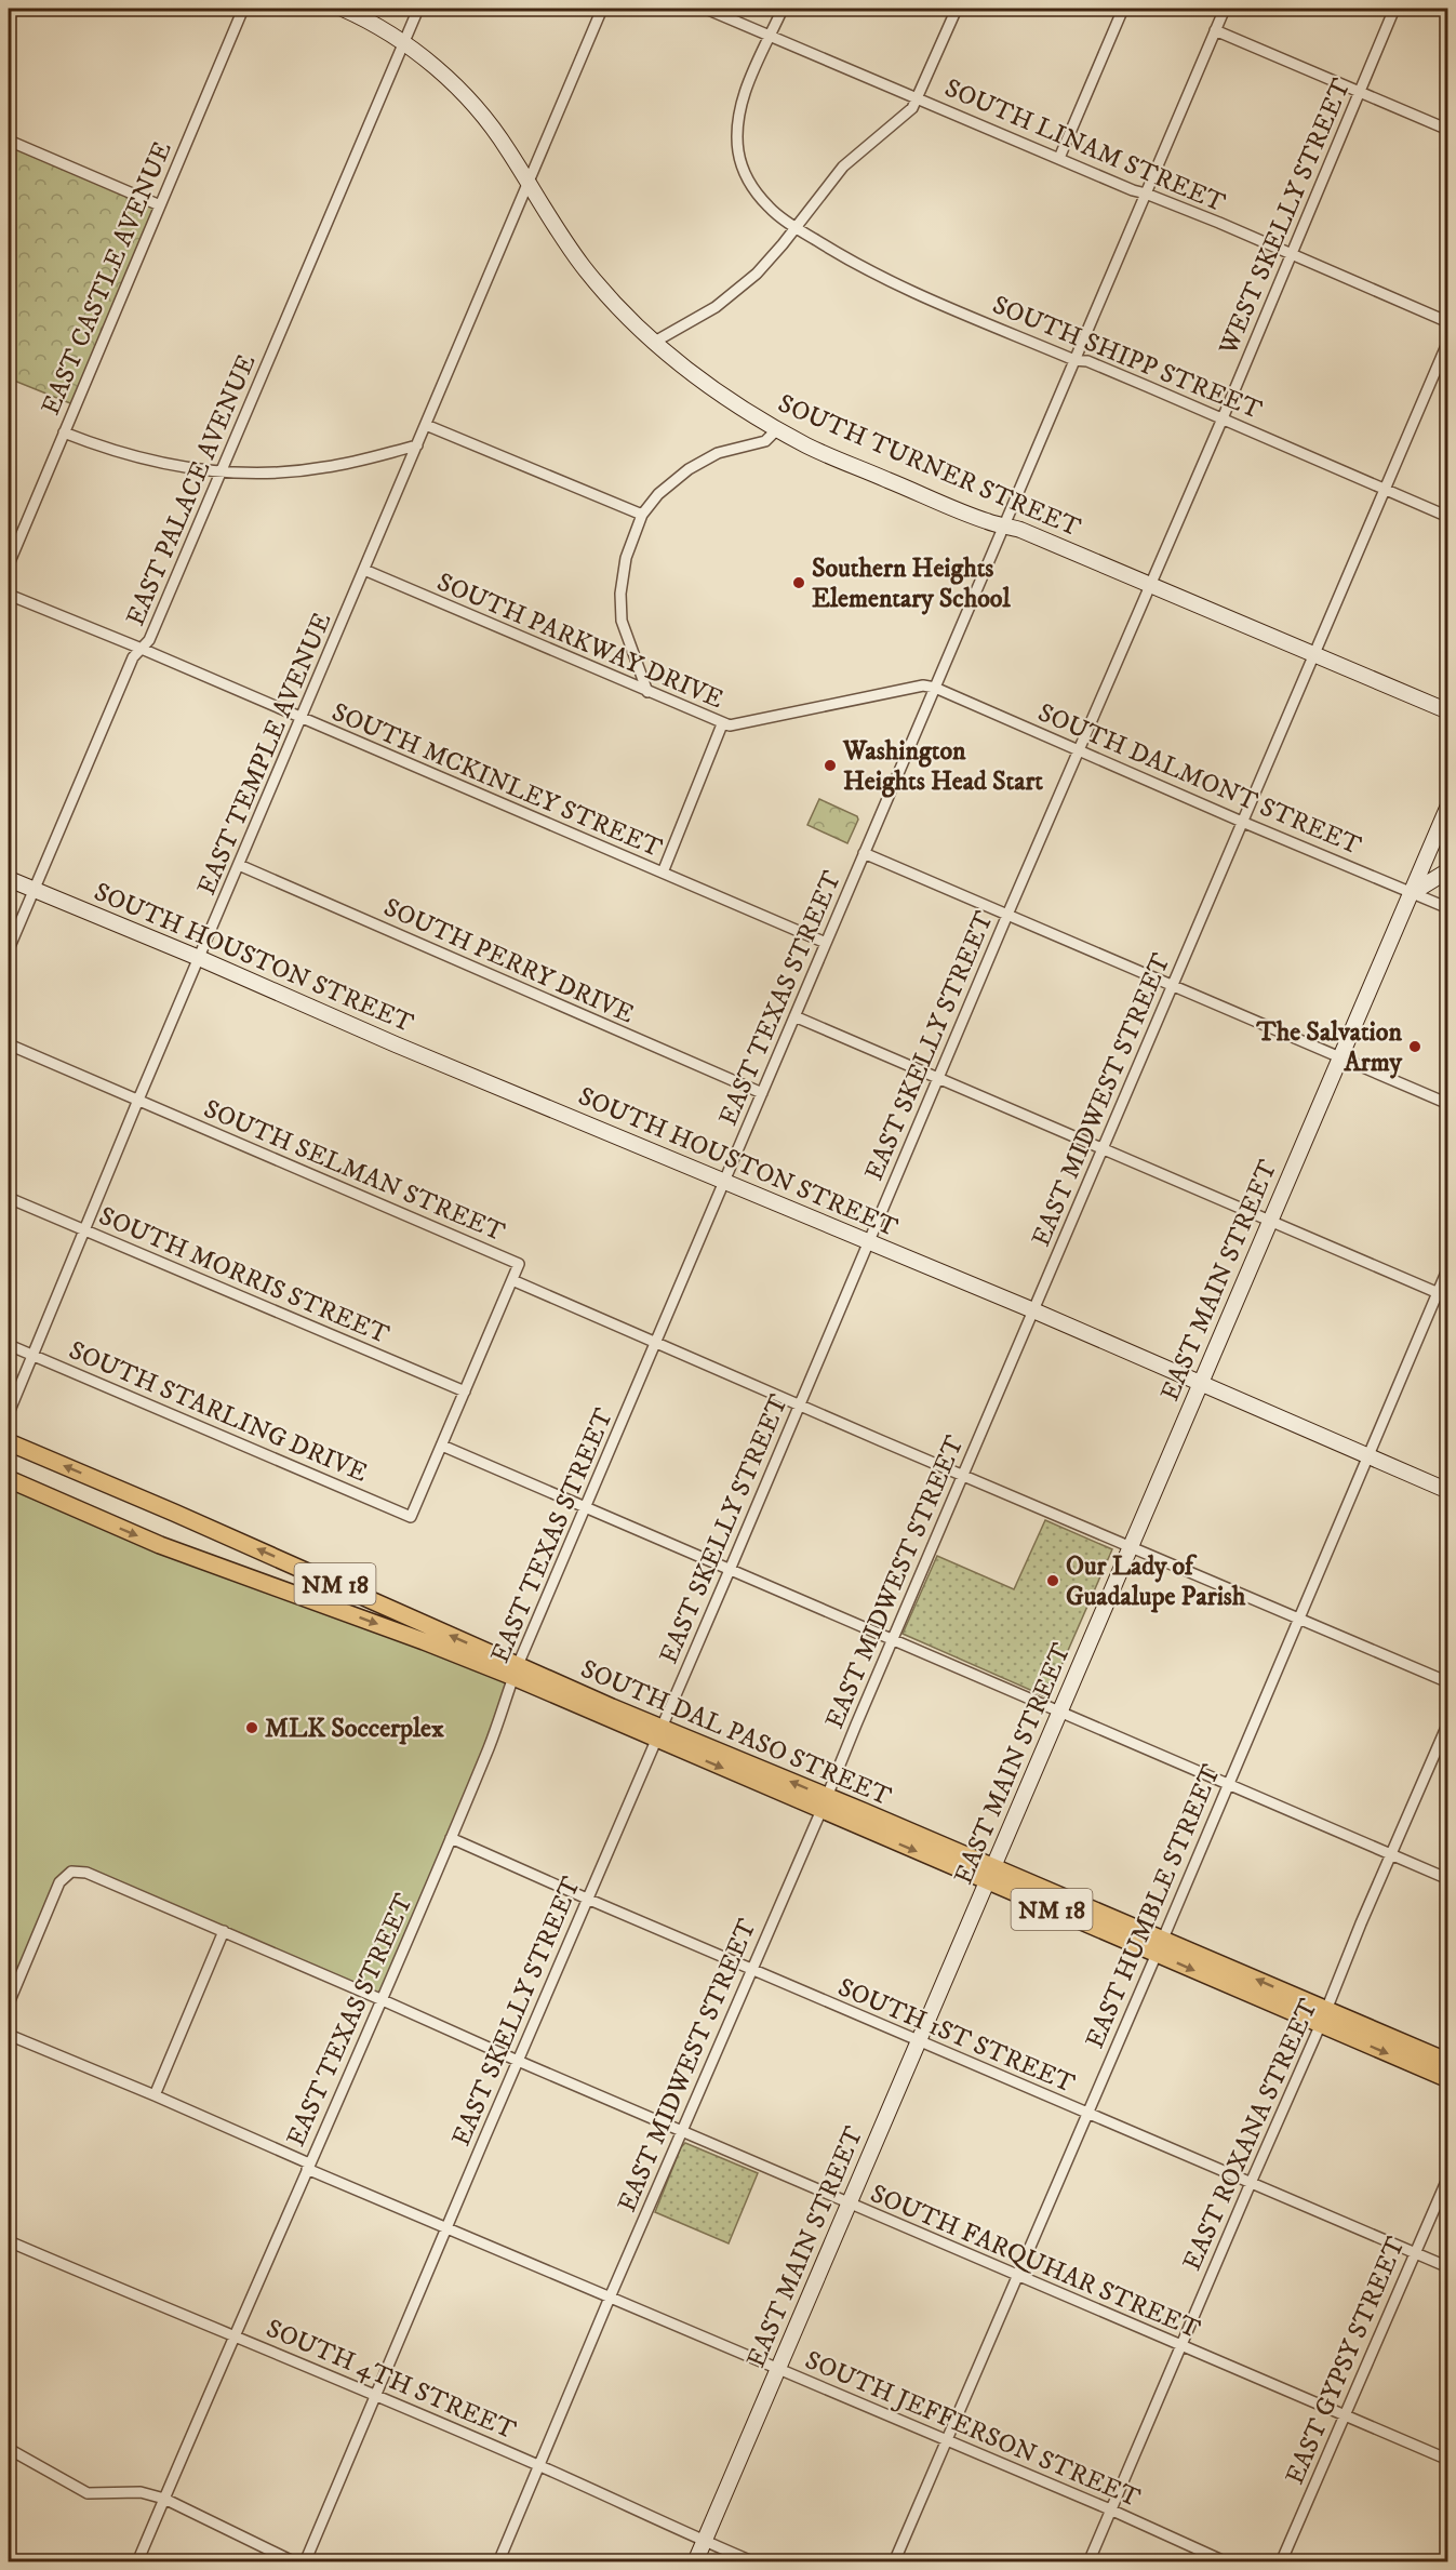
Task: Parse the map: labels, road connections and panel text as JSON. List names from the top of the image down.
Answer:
{
  "streets": {
    "main road": ["NM 18", "SOUTH DAL PASO STREET"],
    "street": [
      "SOUTH LINAM STREET",
      "WEST SKELLY STREET",
      "EAST CASTLE AVENUE",
      "SOUTH SHIPP STREET",
      "SOUTH TURNER STREET",
      "EAST PALACE AVENUE",
      "SOUTH PARKWAY DRIVE",
      "EAST TEMPLE AVENUE",
      "SOUTH DALMONT STREET",
      "SOUTH MCKINLEY STREET",
      "SOUTH HOUSTON STREET",
      "SOUTH PERRY DRIVE",
      "EAST TEXAS STREET",
      "EAST SKELLY STREET",
      "EAST MIDWEST STREET",
      "SOUTH SELMAN STREET",
      "SOUTH MORRIS STREET",
      "EAST MAIN STREET",
      "SOUTH STARLING DRIVE",
      "EAST HUMBLE STREET",
      "SOUTH 1ST STREET",
      "EAST ROXANA STREET",
      "SOUTH FARQUHAR STREET",
      "EAST GYPSY STREET",
      "SOUTH 4TH STREET",
      "SOUTH JEFFERSON STREET"
    ]
  },
  "crossings": [
    ["SOUTH LINAM STREET", "WEST SKELLY STREET"],
    ["SOUTH LINAM STREET", "SOUTH SHIPP STREET"],
    ["SOUTH LINAM STREET", "EAST TEXAS STREET"],
    ["WEST SKELLY STREET", "SOUTH SHIPP STREET"],
    ["WEST SKELLY STREET", "SOUTH TURNER STREET"],
    ["WEST SKELLY STREET", "EAST SKELLY STREET"],
    ["SOUTH SHIPP STREET", "EAST TEXAS STREET"],
    ["SOUTH SHIPP STREET", "EAST MIDWEST STREET"],
    ["SOUTH TURNER STREET", "EAST PALACE AVENUE"],
    ["SOUTH TURNER STREET", "EAST TEMPLE AVENUE"],
    ["SOUTH TURNER STREET", "EAST TEXAS STREET"],
    ["SOUTH TURNER STREET", "EAST SKELLY STREET"],
    ["SOUTH TURNER STREET", "EAST MIDWEST STREET"],
    ["EAST PALACE AVENUE", "SOUTH MCKINLEY STREET"],
    ["EAST PALACE AVENUE", "SOUTH HOUSTON STREET"],
    ["SOUTH PARKWAY DRIVE", "EAST TEMPLE AVENUE"],
    ["SOUTH PARKWAY DRIVE", "SOUTH DALMONT STREET"],
    ["SOUTH PARKWAY DRIVE", "EAST TEXAS STREET"],
    ["EAST TEMPLE AVENUE", "SOUTH MCKINLEY STREET"],
    ["EAST TEMPLE AVENUE", "SOUTH HOUSTON STREET"],
    ["EAST TEMPLE AVENUE", "SOUTH PERRY DRIVE"],
    ["EAST TEMPLE AVENUE", "SOUTH SELMAN STREET"],
    ["EAST TEMPLE AVENUE", "SOUTH MORRIS STREET"],
    ["EAST TEMPLE AVENUE", "SOUTH STARLING DRIVE"],
    ["SOUTH DALMONT STREET", "EAST TEXAS STREET"],
    ["SOUTH DALMONT STREET", "EAST SKELLY STREET"],
    ["SOUTH DALMONT STREET", "EAST MIDWEST STREET"],
    ["SOUTH DALMONT STREET", "EAST MAIN STREET"],
    ["SOUTH MCKINLEY STREET", "EAST TEXAS STREET"],
    ["SOUTH HOUSTON STREET", "EAST TEXAS STREET"],
    ["SOUTH HOUSTON STREET", "EAST SKELLY STREET"],
    ["SOUTH HOUSTON STREET", "EAST MIDWEST STREET"],
    ["SOUTH HOUSTON STREET", "EAST MAIN STREET"],
    ["SOUTH HOUSTON STREET", "EAST HUMBLE STREET"],
    ["SOUTH PERRY DRIVE", "EAST TEXAS STREET"],
    ["EAST TEXAS STREET", "SOUTH SELMAN STREET"],
    ["EAST TEXAS STREET", "SOUTH DAL PASO STREET"],
    ["EAST TEXAS STREET", "SOUTH 1ST STREET"],
    ["EAST TEXAS STREET", "SOUTH FARQUHAR STREET"],
    ["EAST TEXAS STREET", "SOUTH 4TH STREET"],
    ["EAST TEXAS STREET", "SOUTH JEFFERSON STREET"],
    ["EAST SKELLY STREET", "SOUTH SELMAN STREET"],
    ["EAST SKELLY STREET", "SOUTH DAL PASO STREET"],
    ["EAST SKELLY STREET", "SOUTH 1ST STREET"],
    ["EAST SKELLY STREET", "SOUTH FARQUHAR STREET"],
    ["EAST SKELLY STREET", "SOUTH 4TH STREET"],
    ["EAST SKELLY STREET", "SOUTH JEFFERSON STREET"],
    ["EAST MIDWEST STREET", "SOUTH SELMAN STREET"],
    ["EAST MIDWEST STREET", "SOUTH DAL PASO STREET"],
    ["EAST MIDWEST STREET", "SOUTH 1ST STREET"],
    ["EAST MIDWEST STREET", "SOUTH FARQUHAR STREET"],
    ["EAST MIDWEST STREET", "SOUTH 4TH STREET"],
    ["EAST MIDWEST STREET", "SOUTH JEFFERSON STREET"],
    ["SOUTH SELMAN STREET", "EAST MAIN STREET"],
    ["SOUTH SELMAN STREET", "EAST HUMBLE STREET"],
    ["EAST MAIN STREET", "SOUTH DAL PASO STREET"],
    ["EAST MAIN STREET", "SOUTH 1ST STREET"],
    ["EAST MAIN STREET", "SOUTH FARQUHAR STREET"],
    ["EAST MAIN STREET", "SOUTH 4TH STREET"],
    ["EAST MAIN STREET", "SOUTH JEFFERSON STREET"],
    ["SOUTH DAL PASO STREET", "EAST HUMBLE STREET"],
    ["SOUTH DAL PASO STREET", "EAST ROXANA STREET"],
    ["EAST HUMBLE STREET", "SOUTH 1ST STREET"],
    ["EAST HUMBLE STREET", "SOUTH FARQUHAR STREET"],
    ["EAST HUMBLE STREET", "SOUTH JEFFERSON STREET"],
    ["SOUTH 1ST STREET", "EAST ROXANA STREET"],
    ["SOUTH 1ST STREET", "EAST GYPSY STREET"],
    ["EAST ROXANA STREET", "SOUTH FARQUHAR STREET"],
    ["EAST ROXANA STREET", "SOUTH JEFFERSON STREET"],
    ["SOUTH FARQUHAR STREET", "EAST GYPSY STREET"]
  ],
  "places": [
    "Southern Heights Elementary School",
    "Washington Heights Head Start",
    "The Salvation Army",
    "Our Lady of Guadalupe Parish",
    "MLK Soccerplex"
  ]
}
